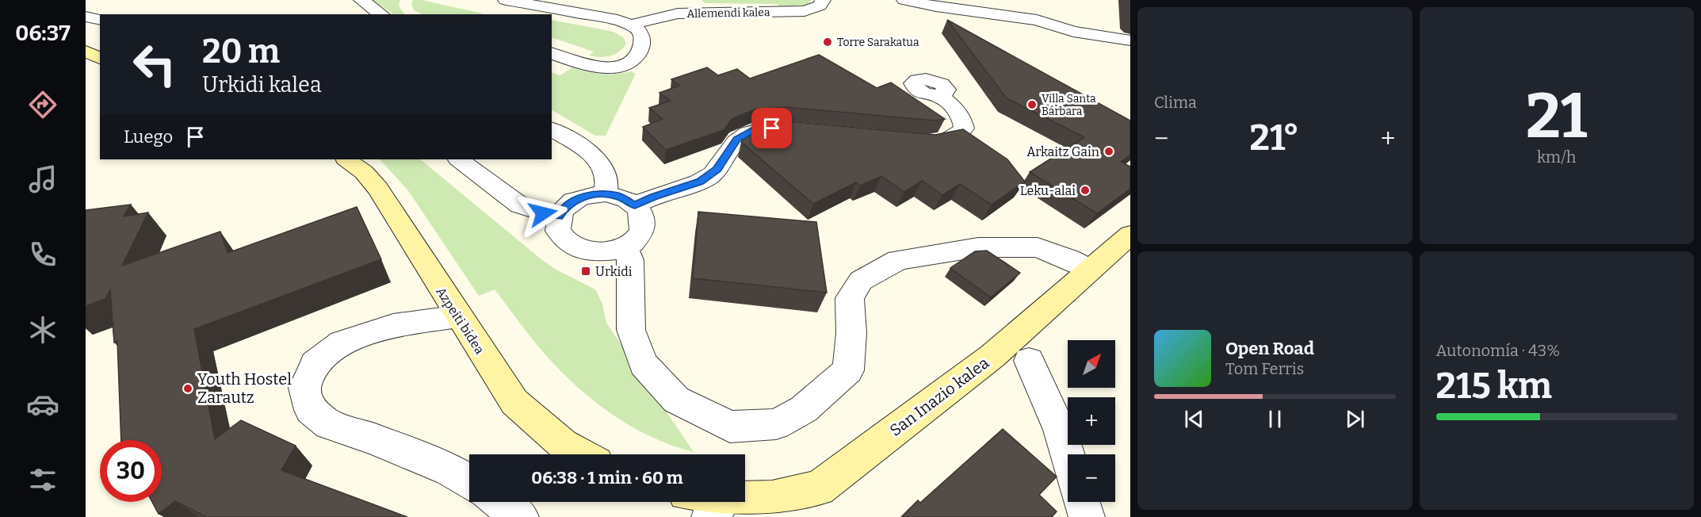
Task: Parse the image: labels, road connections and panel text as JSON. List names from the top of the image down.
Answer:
{
  "streets": {
    "main road": ["Azpeiti bidea", "San Inazio kalea"],
    "street": ["Allemendi kalea"]
  },
  "places": {
    "other": [
      "Torre Sarakatua",
      "Villa Santa Bárbara",
      "Arkaitz Gain",
      "Leku-alai",
      "Youth Hostel Zarautz"
    ],
    "transit": ["Urkidi"]
  },
  "north": "top right",
  "page": {
    "tabs": "06:37",
    "tile": [
      "Clima",
      ["21", "km/h"],
      ["Autonomía · 43%", "215 km"]
    ],
    "turn": ["20 m", "Urkidi kalea"],
    "then": "Luego",
    "heat": ["−", "21°", "+"],
    "song": ["Open Road", "Tom Ferris"],
    "map_buttons": ["+", "−"],
    "limit": "30",
    "trip": "06:38 · 1 min · 60 m"
  }
}
